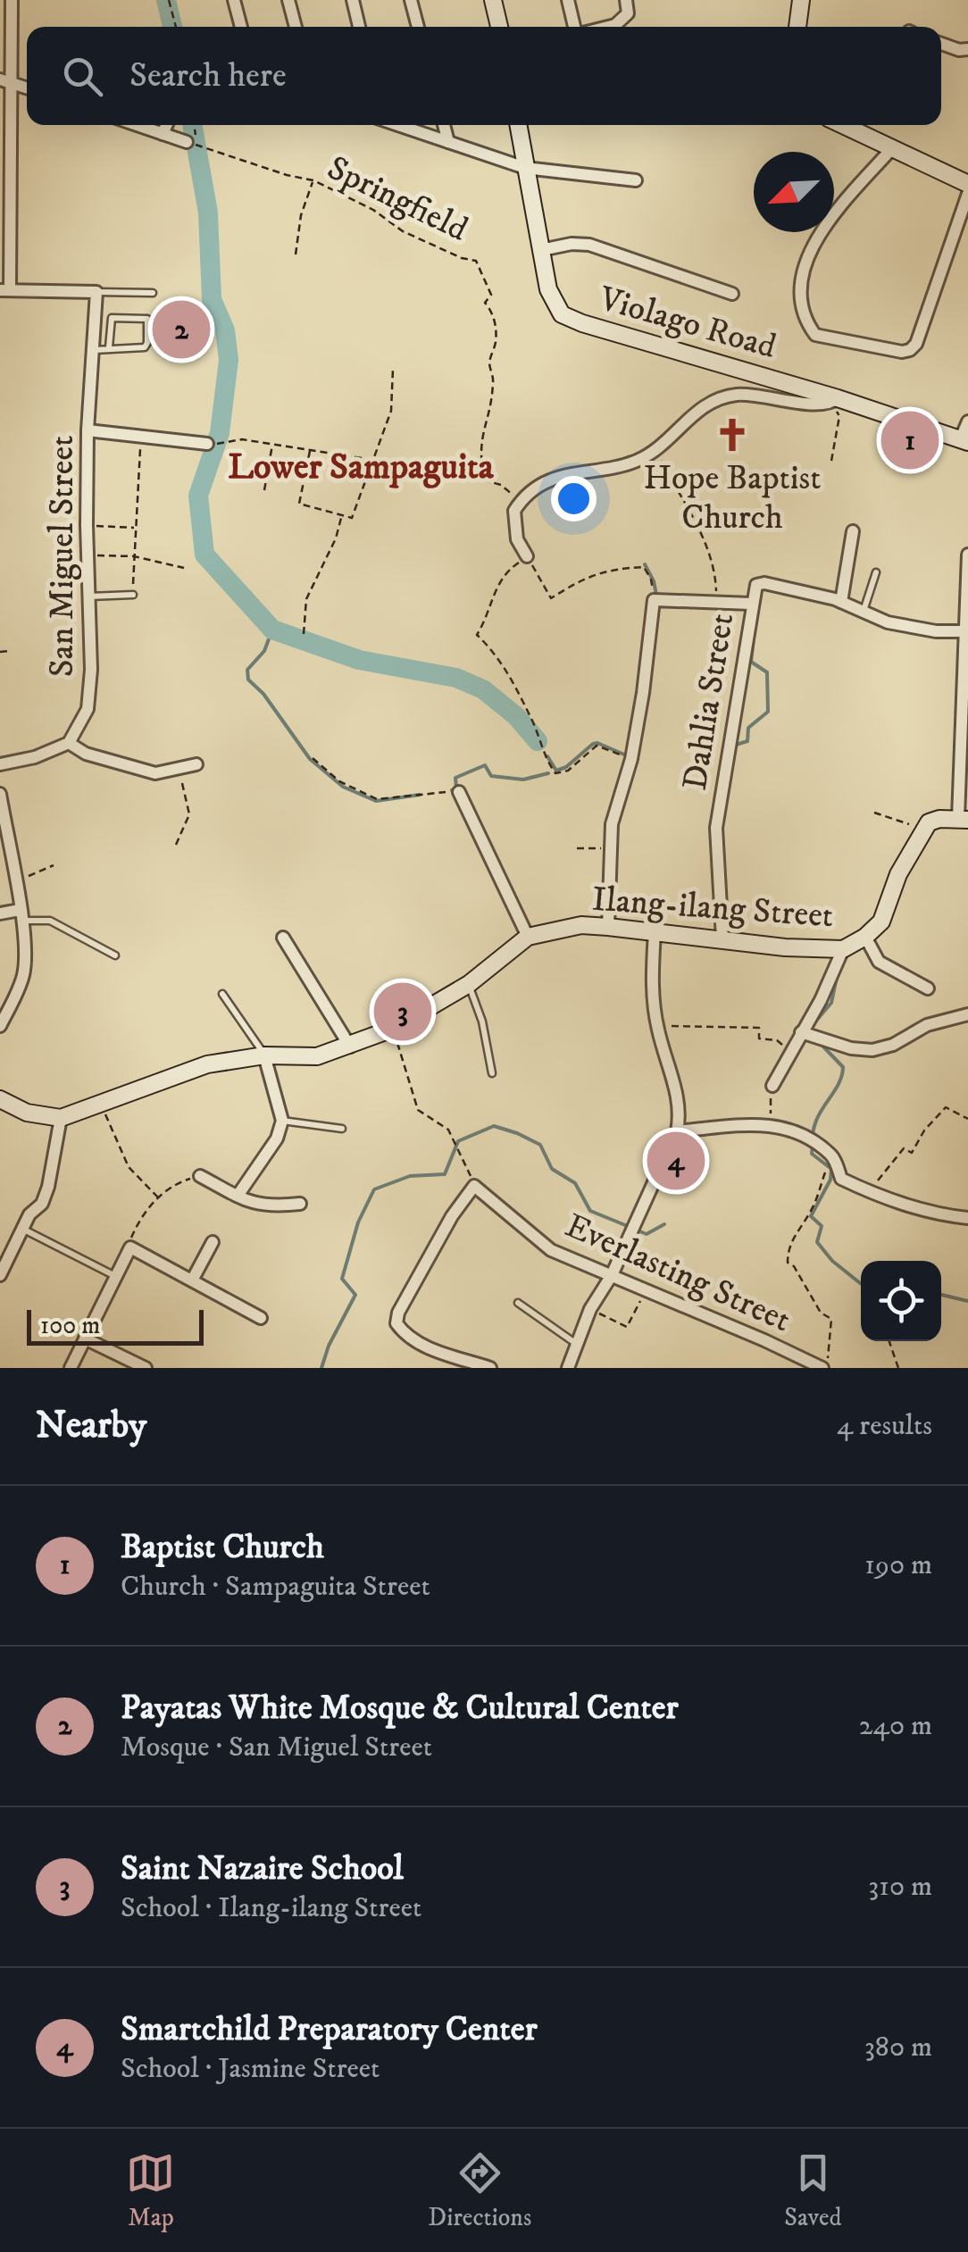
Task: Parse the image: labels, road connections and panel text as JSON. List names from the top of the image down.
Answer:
{
  "streets": {
    "street": [
      "Violago Road",
      "San Miguel Street",
      "Dahlia Street",
      "Ilang-ilang Street",
      "Everlasting Street"
    ],
    "path": ["Springfield"]
  },
  "crossings": [
    ["Dahlia Street", "Ilang-ilang Street"]
  ],
  "districts": ["Lower Sampaguita"],
  "places": {
    "church": ["Hope Baptist Church"]
  },
  "scale_bar": "100 m",
  "north": "bottom left",
  "page": {
    "search": "Search here",
    "pins": [
      "2",
      "1",
      "3",
      "4"
    ],
    "scale": "100 m",
    "heading": ["Nearby", "4 results"],
    "list": [
      {
        "mark": "1",
        "name": "Baptist Church",
        "note": "Church · Sampaguita Street",
        "value": "190 m"
      },
      {
        "mark": "2",
        "name": "Payatas White Mosque & Cultural Center",
        "note": "Mosque · San Miguel Street",
        "value": "240 m"
      },
      {
        "mark": "3",
        "name": "Saint Nazaire School",
        "note": "School · Ilang-ilang Street",
        "value": "310 m"
      },
      {
        "mark": "4",
        "name": "Smartchild Preparatory Center",
        "note": "School · Jasmine Street",
        "value": "380 m"
      }
    ],
    "nav": ["Map", "Directions", "Saved"]
  }
}
